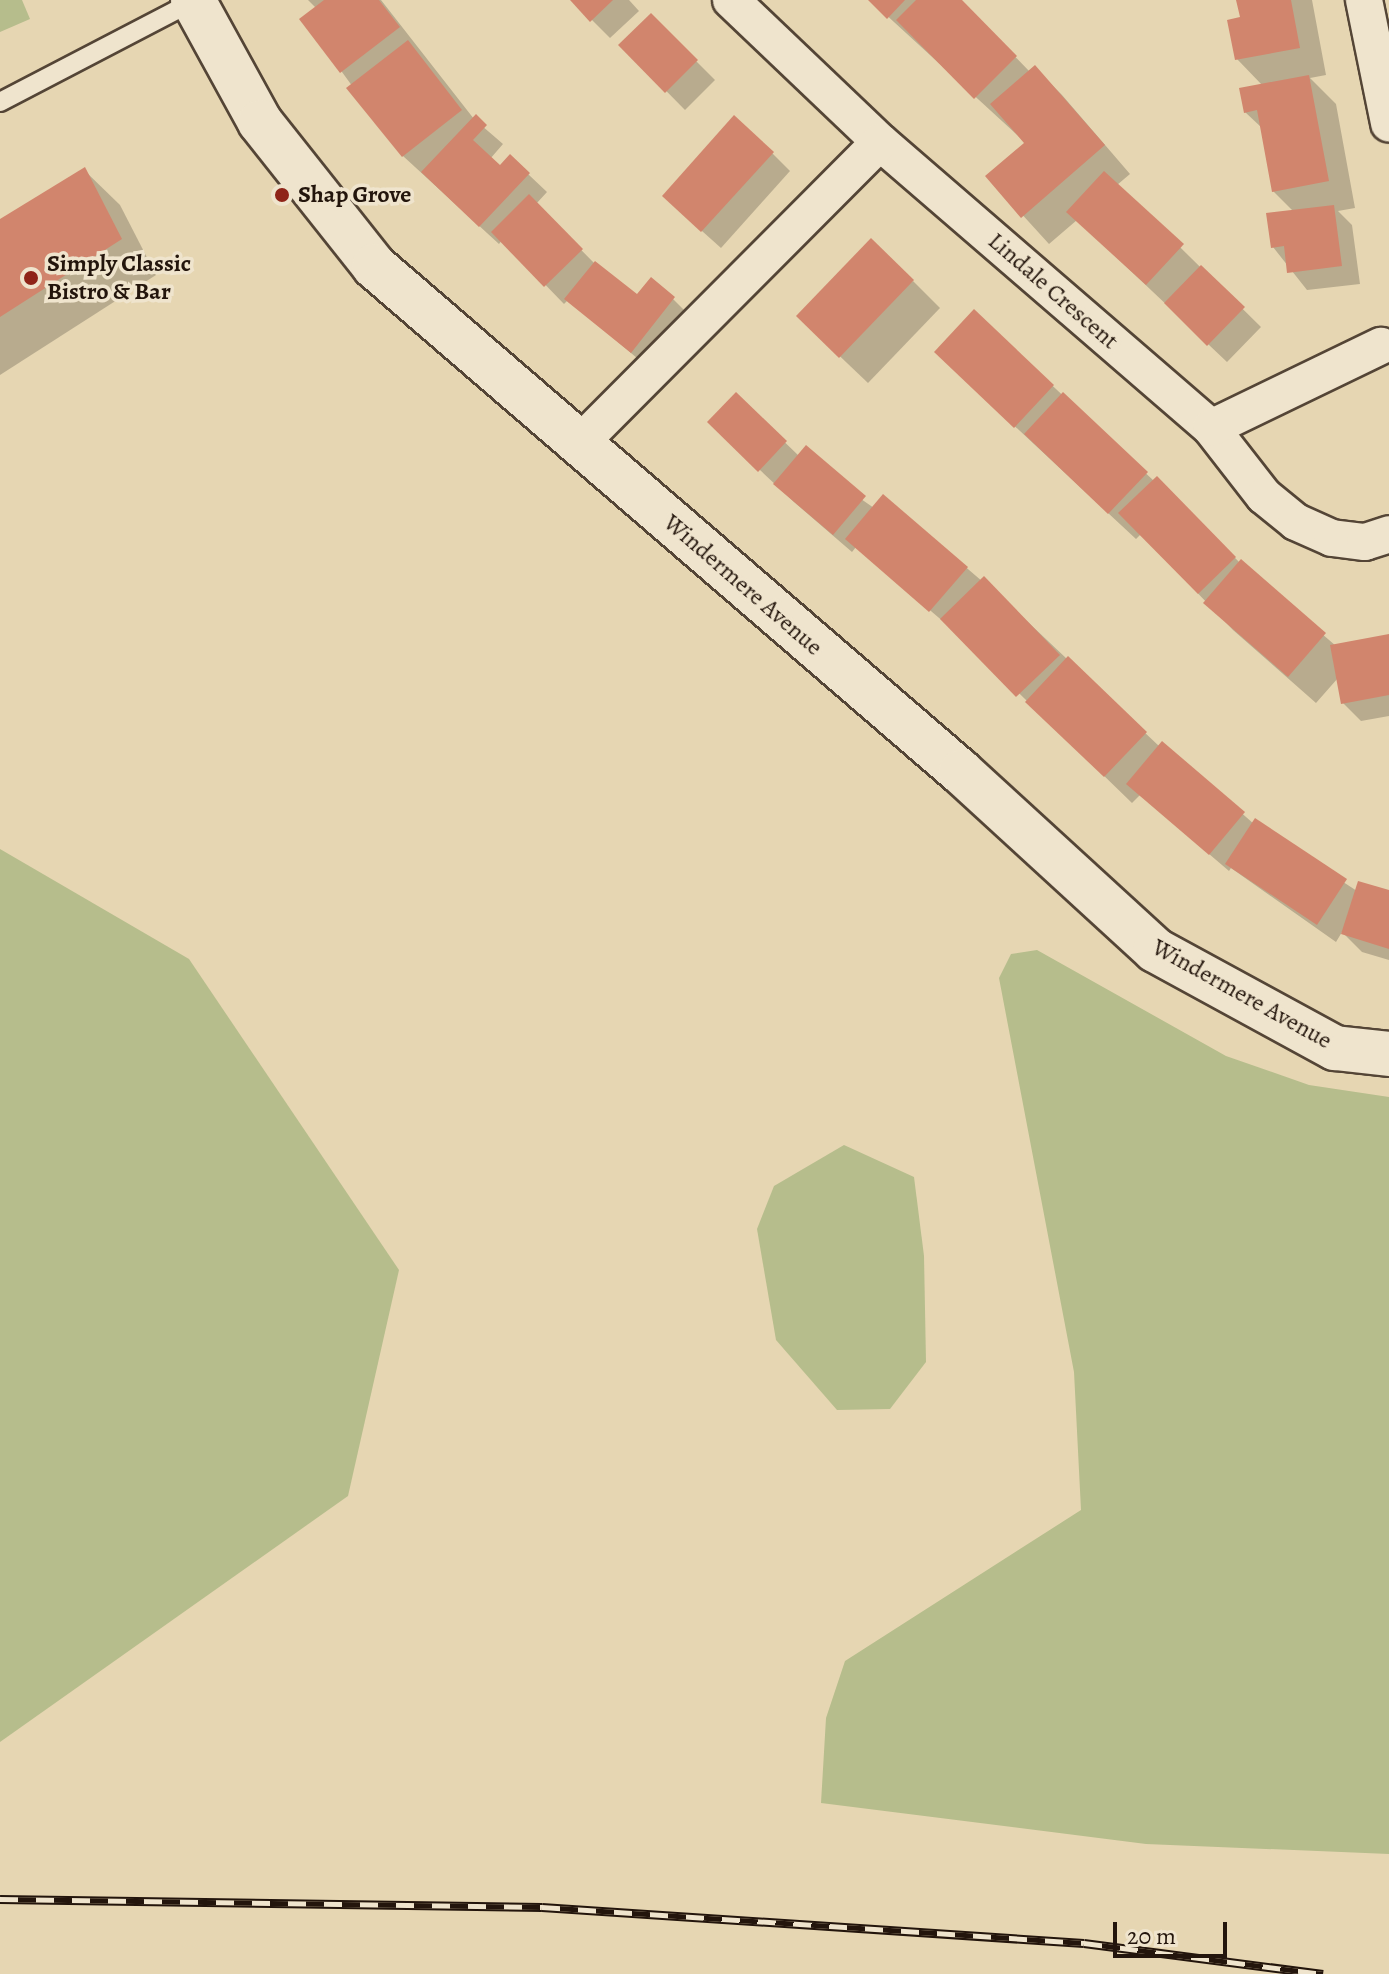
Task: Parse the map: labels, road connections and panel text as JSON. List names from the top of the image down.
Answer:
{
  "streets": {
    "street": ["Lindale Crescent", "Windermere Avenue"]
  },
  "places": ["Shap Grove", "Simply Classic Bistro & Bar"],
  "scale_bar": "20 m"
}
